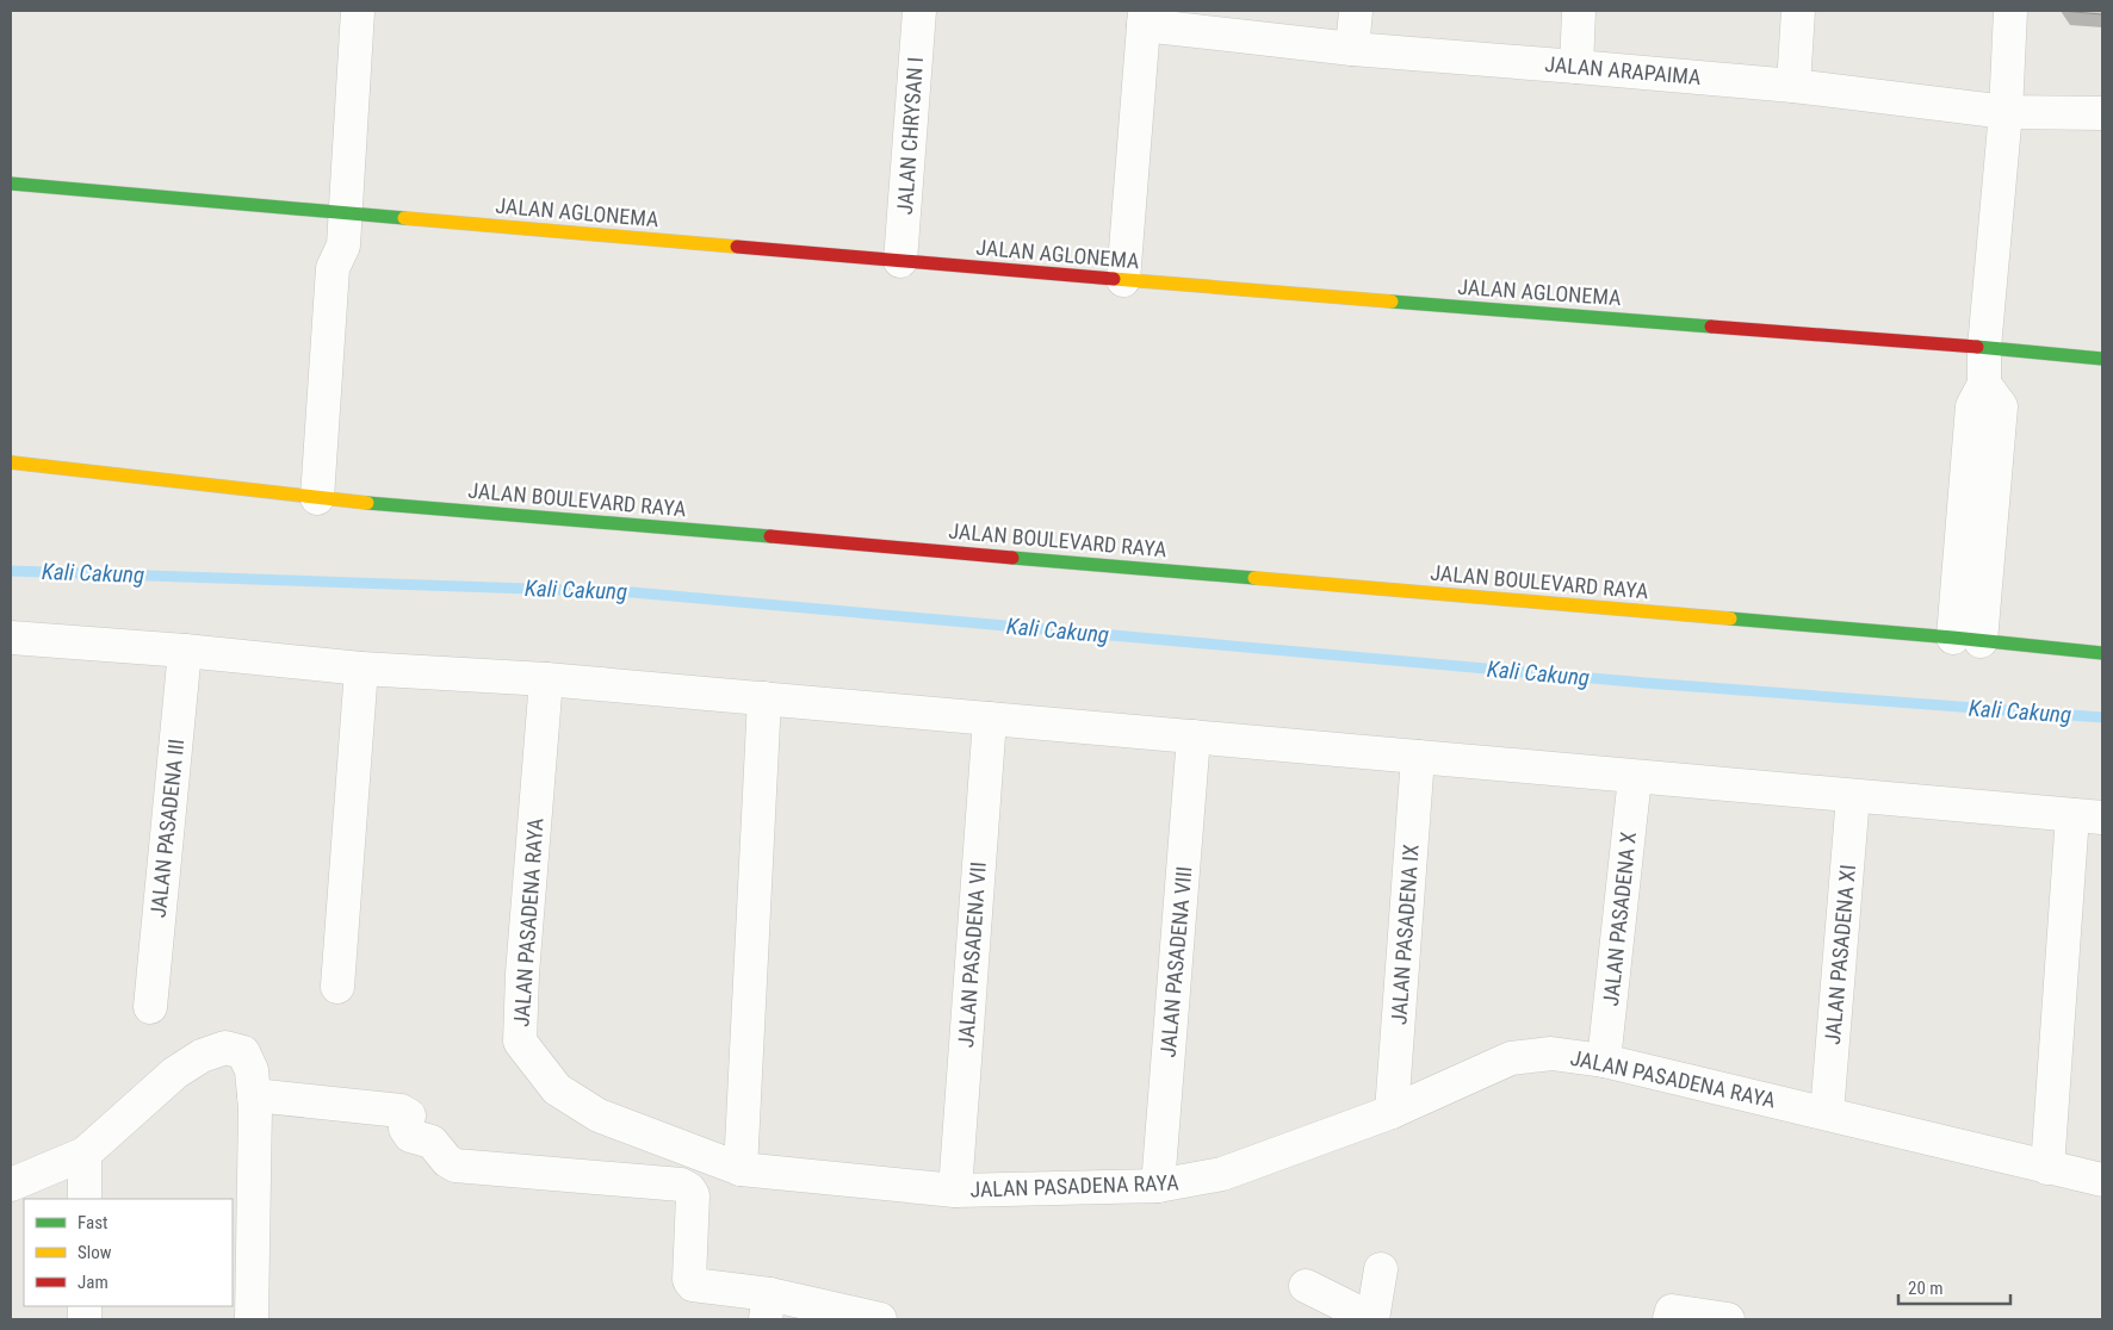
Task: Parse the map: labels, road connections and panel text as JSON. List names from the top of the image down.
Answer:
{
  "streets": {
    "street": [
      "JALAN ARAPAIMA",
      "JALAN CHRYSAN I",
      "JALAN AGLONEMA",
      "JALAN BOULEVARD RAYA",
      "JALAN PASADENA III",
      "JALAN PASADENA X",
      "JALAN PASADENA RAYA",
      "JALAN PASADENA IX",
      "JALAN PASADENA VII",
      "JALAN PASADENA XI",
      "JALAN PASADENA VIII"
    ]
  },
  "crossings": [
    ["JALAN CHRYSAN I", "JALAN AGLONEMA"],
    ["JALAN PASADENA X", "JALAN PASADENA RAYA"],
    ["JALAN PASADENA RAYA", "JALAN PASADENA IX"],
    ["JALAN PASADENA RAYA", "JALAN PASADENA VII"],
    ["JALAN PASADENA RAYA", "JALAN PASADENA XI"],
    ["JALAN PASADENA RAYA", "JALAN PASADENA VIII"]
  ],
  "water": ["Kali Cakung"],
  "legend": ["Fast", "Slow", "Jam"],
  "scale_bar": "20 m"
}
